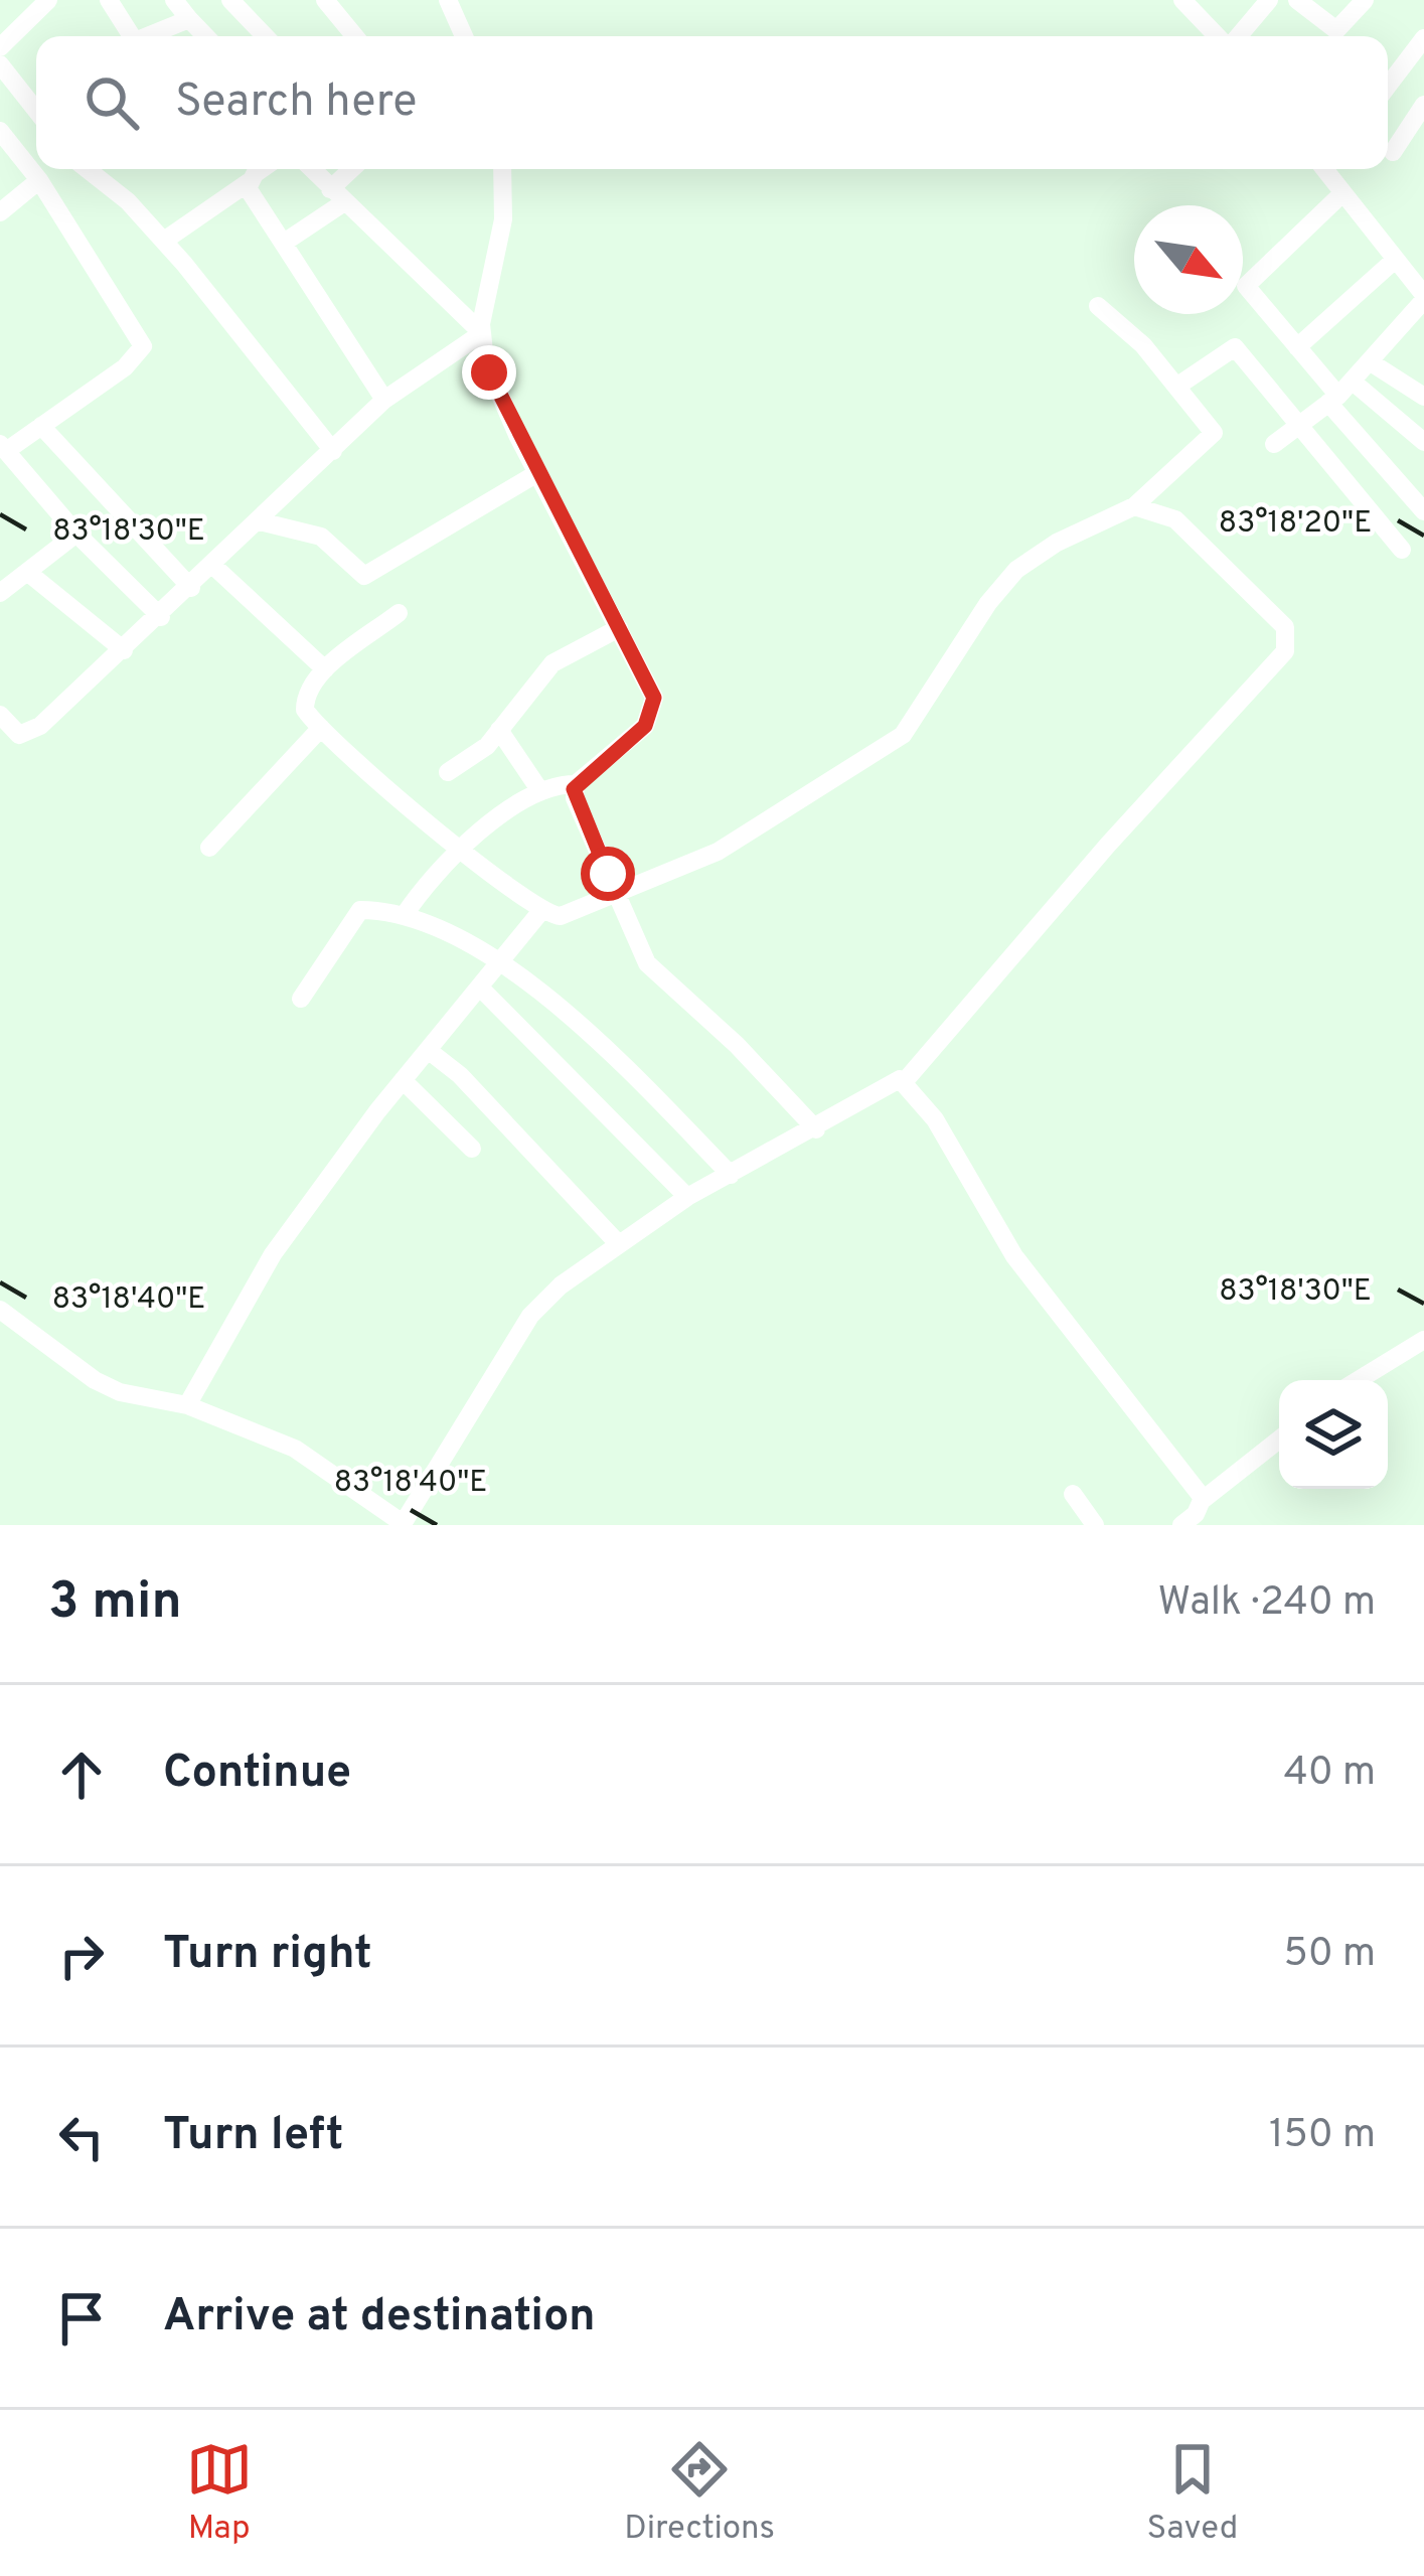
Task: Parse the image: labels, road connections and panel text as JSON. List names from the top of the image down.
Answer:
{
  "north": "bottom right",
  "page": {
    "search": "Search here",
    "heading": ["3 min", "Walk · 240 m"],
    "list": [
      ["Continue", "40 m"],
      ["Turn right", "50 m"],
      ["Turn left", "150 m"],
      "Arrive at destination"
    ],
    "nav": ["Map", "Directions", "Saved"]
  },
  "coordinates": ["83°18'20\"E", "83°18'30\"E", "83°18'40\"E"]
}
